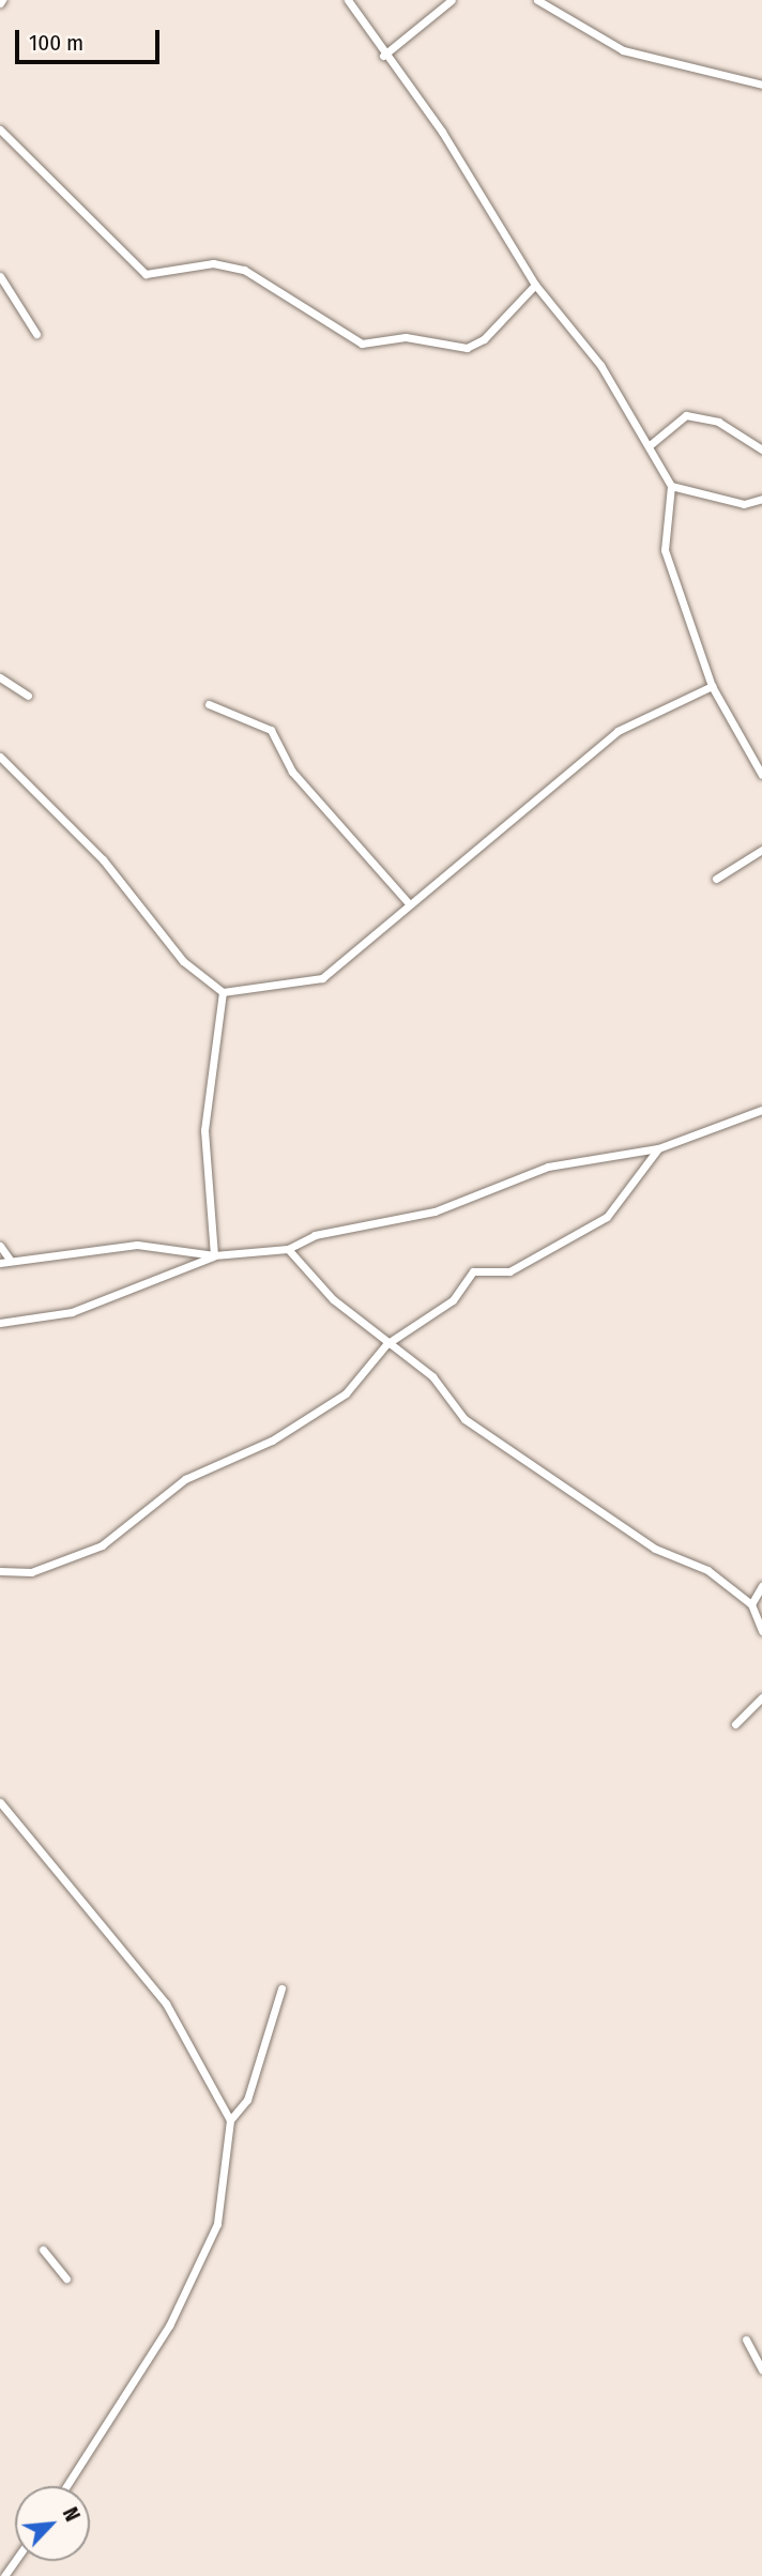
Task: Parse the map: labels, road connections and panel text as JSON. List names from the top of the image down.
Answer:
{
  "scale_bar": "100 m",
  "north": "top right"
}
